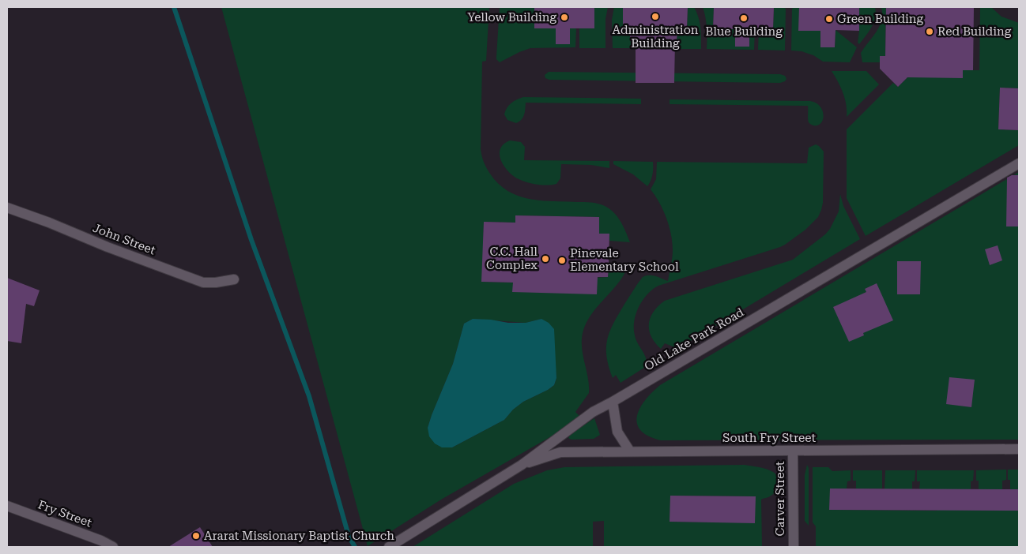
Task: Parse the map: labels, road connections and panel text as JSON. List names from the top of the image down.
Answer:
{
  "streets": {
    "street": [
      "John Street",
      "Old Lake Park Road",
      "South Fry Street",
      "Carver Street",
      "Fry Street"
    ]
  },
  "crossings": [
    ["Old Lake Park Road", "South Fry Street"],
    ["South Fry Street", "Carver Street"]
  ],
  "places": [
    "Administration Building",
    "Yellow Building",
    "Blue Building",
    "Green Building",
    "Red Building",
    "C.C. Hall Complex",
    "Pinevale Elementary School",
    "Ararat Missionary Baptist Church"
  ]
}
